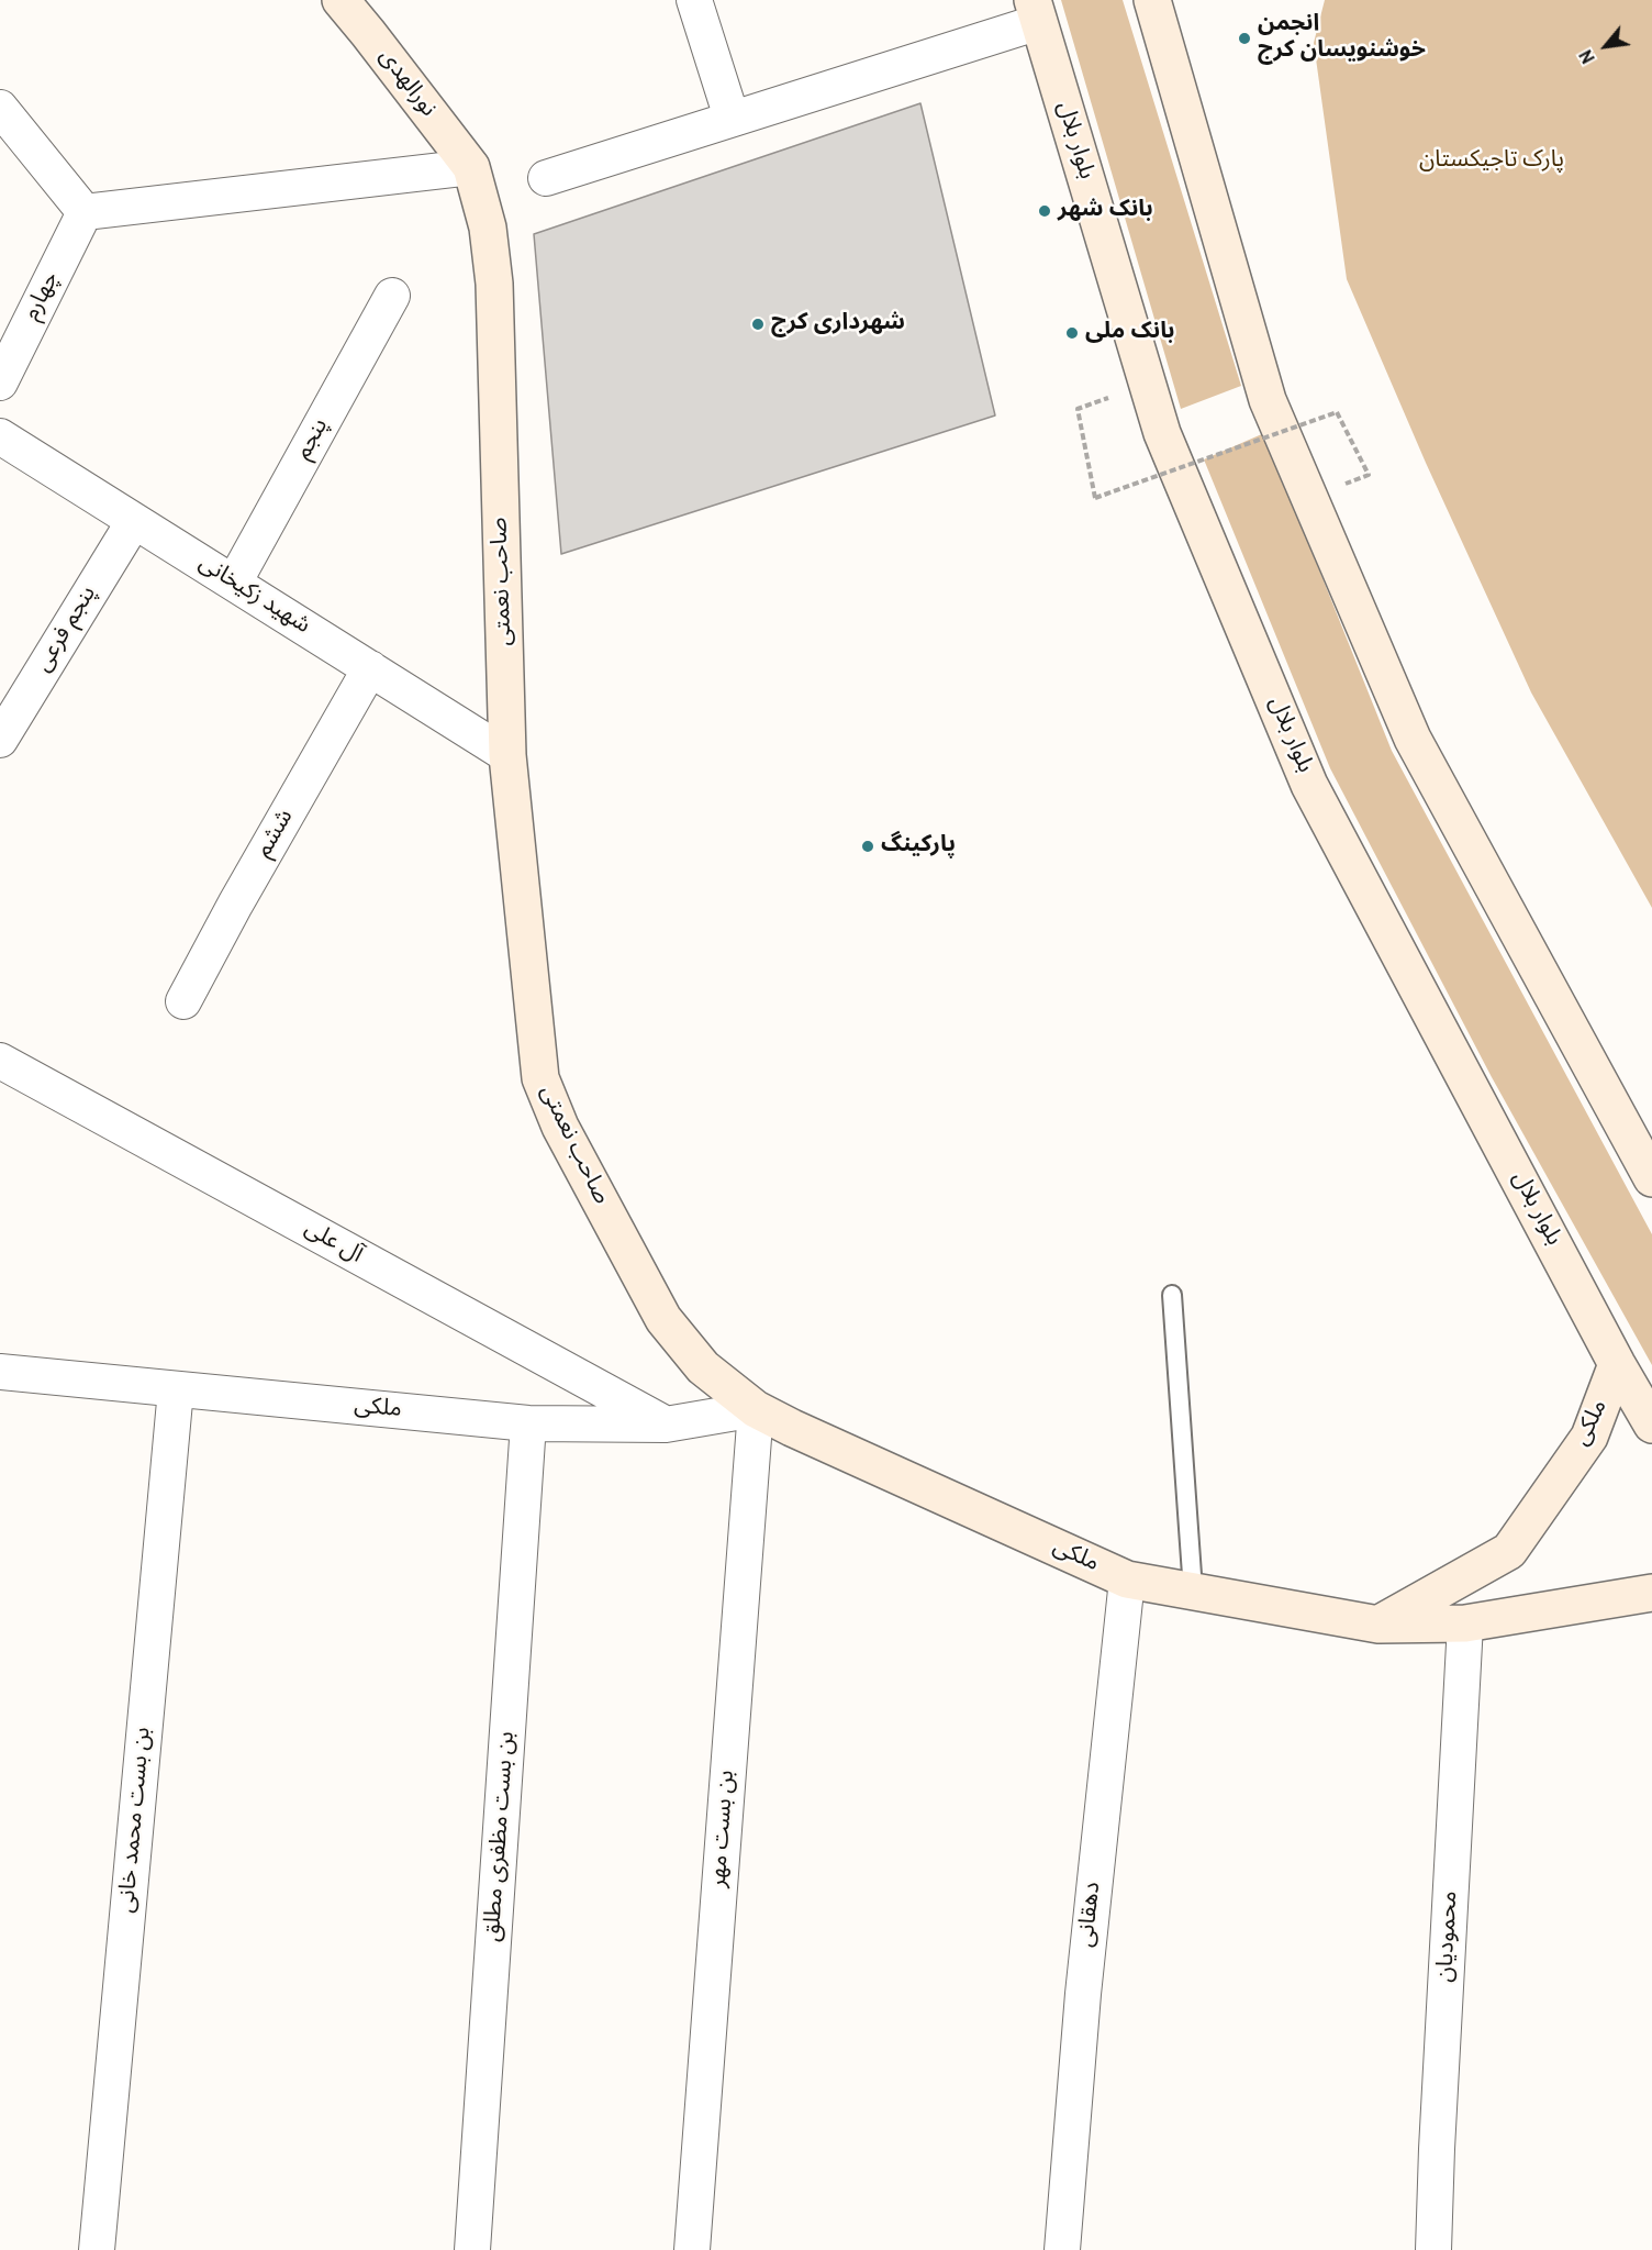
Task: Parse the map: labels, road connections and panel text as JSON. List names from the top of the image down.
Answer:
{
  "streets": {
    "street": [
      "نورالهدی",
      "بلوار بلال",
      "چهارم",
      "پنجم",
      "صاحب نعمتی",
      "شهید زکیخانی",
      "پنجم فرعی",
      "ششم",
      "آل علی",
      "ملکی",
      "بن بست محمد خانی",
      "بن بست مهر",
      "بن بست مظفری مطلق",
      "دهقانی",
      "محمودیان"
    ]
  },
  "crossings": [
    ["نورالهدی", "صاحب نعمتی"],
    ["بلوار بلال", "ملکی"],
    ["پنجم", "شهید زکیخانی"],
    ["صاحب نعمتی", "شهید زکیخانی"],
    ["صاحب نعمتی", "ملکی"],
    ["صاحب نعمتی", "بن بست مهر"],
    ["شهید زکیخانی", "پنجم فرعی"],
    ["شهید زکیخانی", "ششم"],
    ["آل علی", "ملکی"],
    ["ملکی", "بن بست محمد خانی"],
    ["ملکی", "بن بست مهر"],
    ["ملکی", "بن بست مظفری مطلق"],
    ["ملکی", "دهقانی"],
    ["ملکی", "محمودیان"]
  ],
  "parks": ["پارک تاجیکستان"],
  "places": [
    "انجمن خوشنویسان کرج",
    "بانک شهر",
    "شهرداری کرج",
    "بانک ملی",
    "پارکینگ"
  ],
  "north": "bottom left"
}
